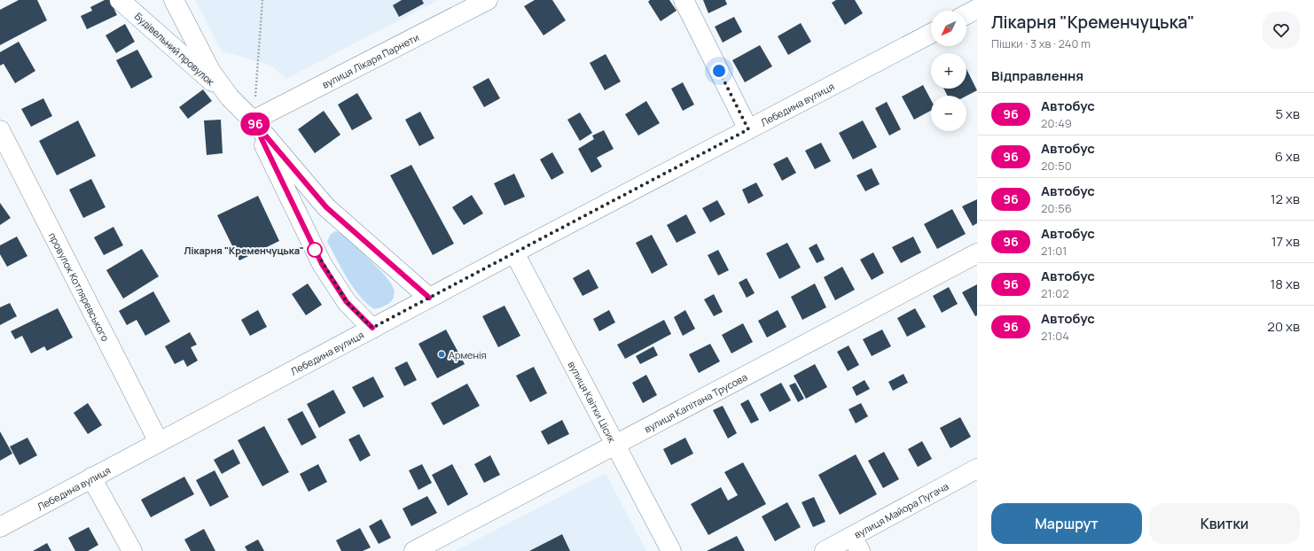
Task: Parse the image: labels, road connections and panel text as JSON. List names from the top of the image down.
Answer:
{
  "streets": {
    "street": [
      "Будівельний провулок",
      "вулиця Лікаря Парнети",
      "Лебедина вулиця",
      "провулок Котляревського",
      "вулиця Капітана Трусова",
      "вулиця Квітки Цісик",
      "вулиця Майора Пугача"
    ]
  },
  "crossings": [
    ["Лебедина вулиця", "провулок Котляревського"],
    ["Лебедина вулиця", "вулиця Квітки Цісик"],
    ["вулиця Капітана Трусова", "вулиця Квітки Цісик"]
  ],
  "places": ["Лікарня \"Кременчуцька\"", "Арменія"],
  "lines": ["bus line 96"],
  "north": "bottom left",
  "page": {
    "on_map": "96",
    "heading": [
      ["Лікарня \"Кременчуцька\"", "Пішки · 3 хв · 240 m"],
      "Відправлення"
    ],
    "map_buttons": ["+", "−"],
    "list": [
      {
        "mark": "96",
        "name": "Автобус",
        "note": "20:49",
        "value": "5 хв"
      },
      {
        "mark": "96",
        "name": "Автобус",
        "note": "20:50",
        "value": "6 хв"
      },
      {
        "mark": "96",
        "name": "Автобус",
        "note": "20:56",
        "value": "12 хв"
      },
      {
        "mark": "96",
        "name": "Автобус",
        "note": "21:01",
        "value": "17 хв"
      },
      {
        "mark": "96",
        "name": "Автобус",
        "note": "21:02",
        "value": "18 хв"
      },
      {
        "mark": "96",
        "name": "Автобус",
        "note": "21:04",
        "value": "20 хв"
      }
    ],
    "buttons": ["Маршрут", "Квитки"]
  }
}
